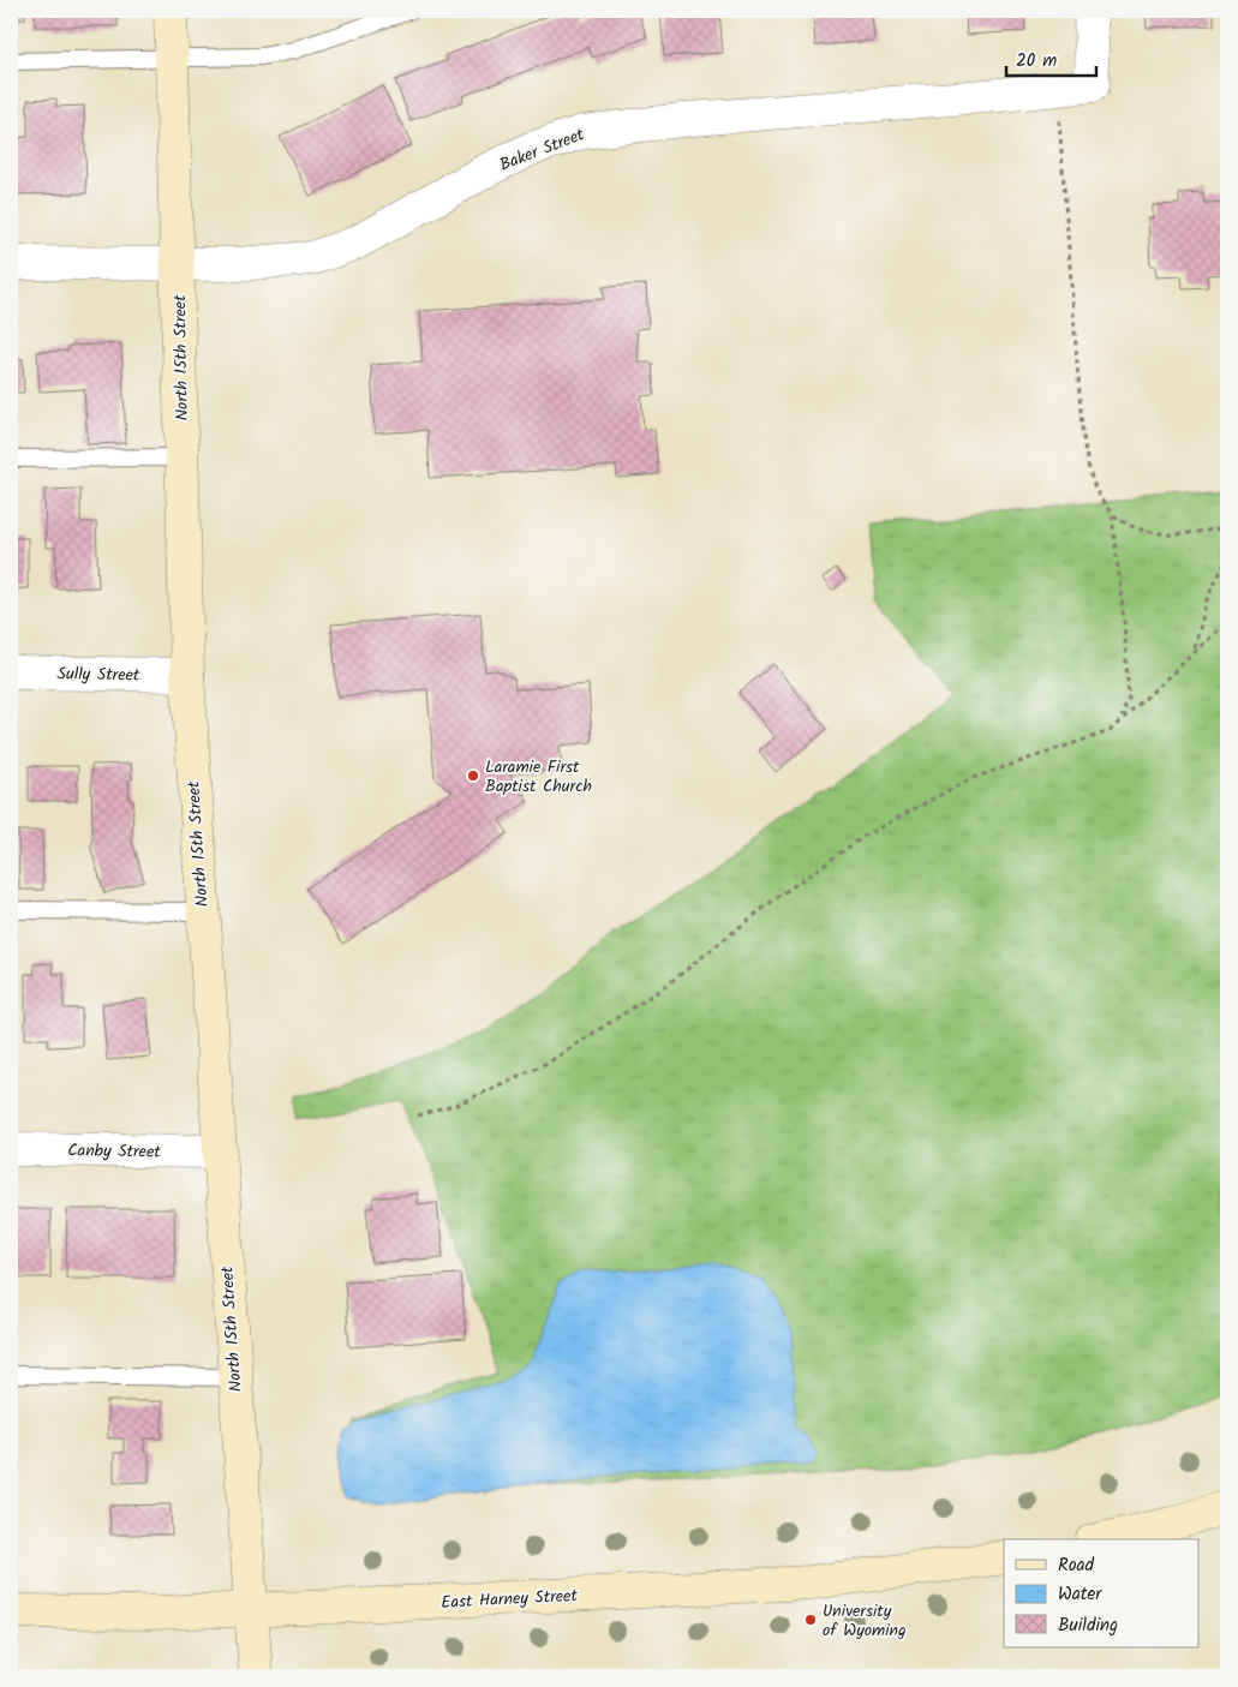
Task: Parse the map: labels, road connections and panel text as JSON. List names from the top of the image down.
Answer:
{
  "streets": {
    "main road": ["North 15th Street", "East Harney Street"],
    "street": ["Baker Street", "Sully Street", "Canby Street"]
  },
  "crossings": [
    ["Baker Street", "North 15th Street"],
    ["North 15th Street", "Sully Street"],
    ["North 15th Street", "Canby Street"],
    ["North 15th Street", "East Harney Street"]
  ],
  "places": ["Laramie First Baptist Church", "University of Wyoming"],
  "legend": ["Road", "Water", "Building"],
  "scale_bar": "20 m"
}
